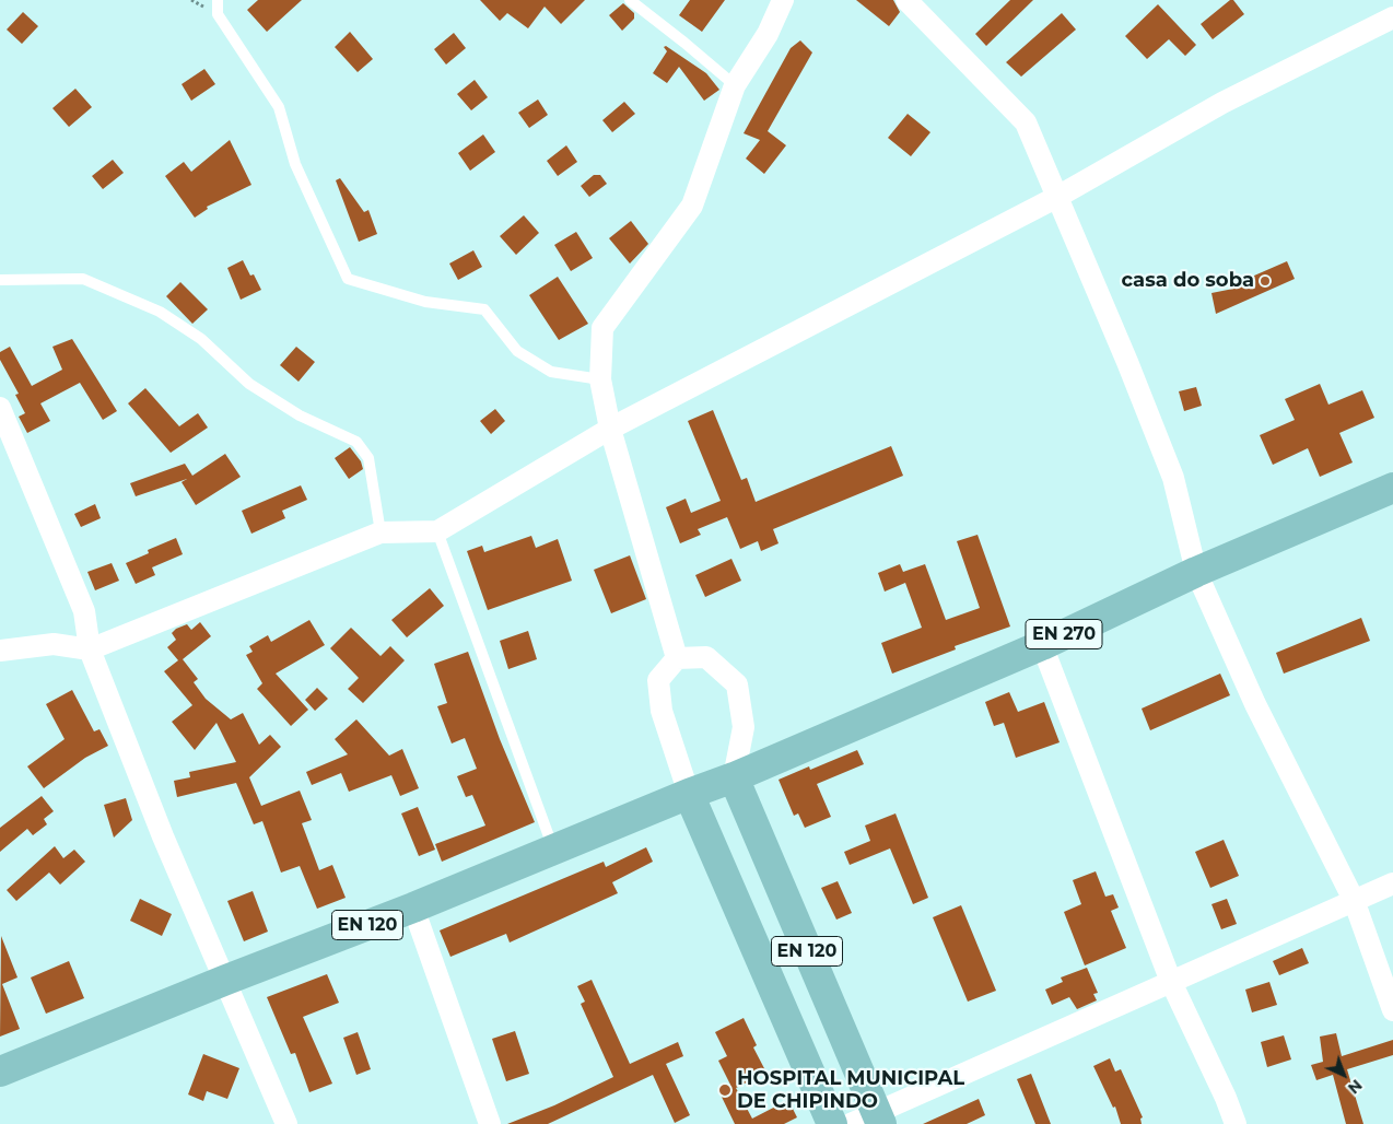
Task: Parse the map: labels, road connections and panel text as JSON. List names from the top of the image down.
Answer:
{
  "streets": {
    "main road": ["EN 270", "EN 120"]
  },
  "crossings": [
    ["EN 270", "EN 120"]
  ],
  "places": ["casa do soba", "HOSPITAL MUNICIPAL DE CHIPINDO"],
  "north": "bottom right"
}
